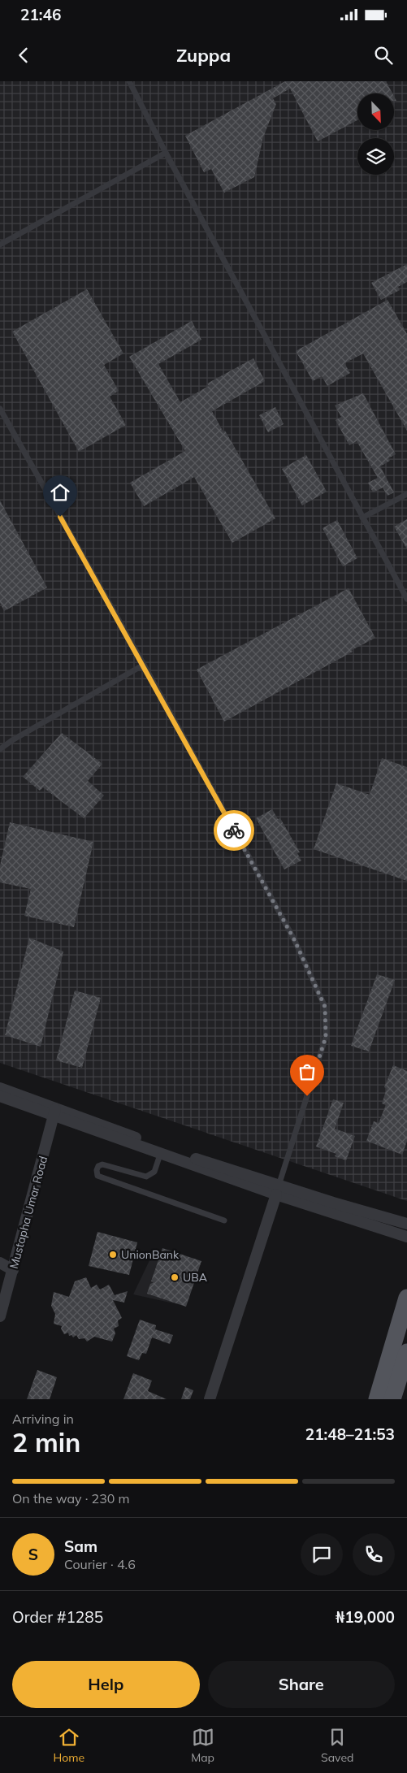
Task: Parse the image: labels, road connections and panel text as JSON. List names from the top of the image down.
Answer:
{
  "streets": {
    "street": ["Mustapha Umar Road"]
  },
  "places": ["UnionBank", "UBA"],
  "north": "bottom right",
  "page": {
    "status": "21:46",
    "header": "Zuppa",
    "heading": ["2 min", "Arriving in", "21:48–21:53"],
    "panel": [
      "Sam",
      "Courier · 4.6",
      "Order #1285",
      "₦19,000"
    ],
    "bar": "On the way · 230 m",
    "round": "S",
    "buttons": ["Help", "Share"],
    "tabs": ["Home", "Map", "Saved"]
  }
}
